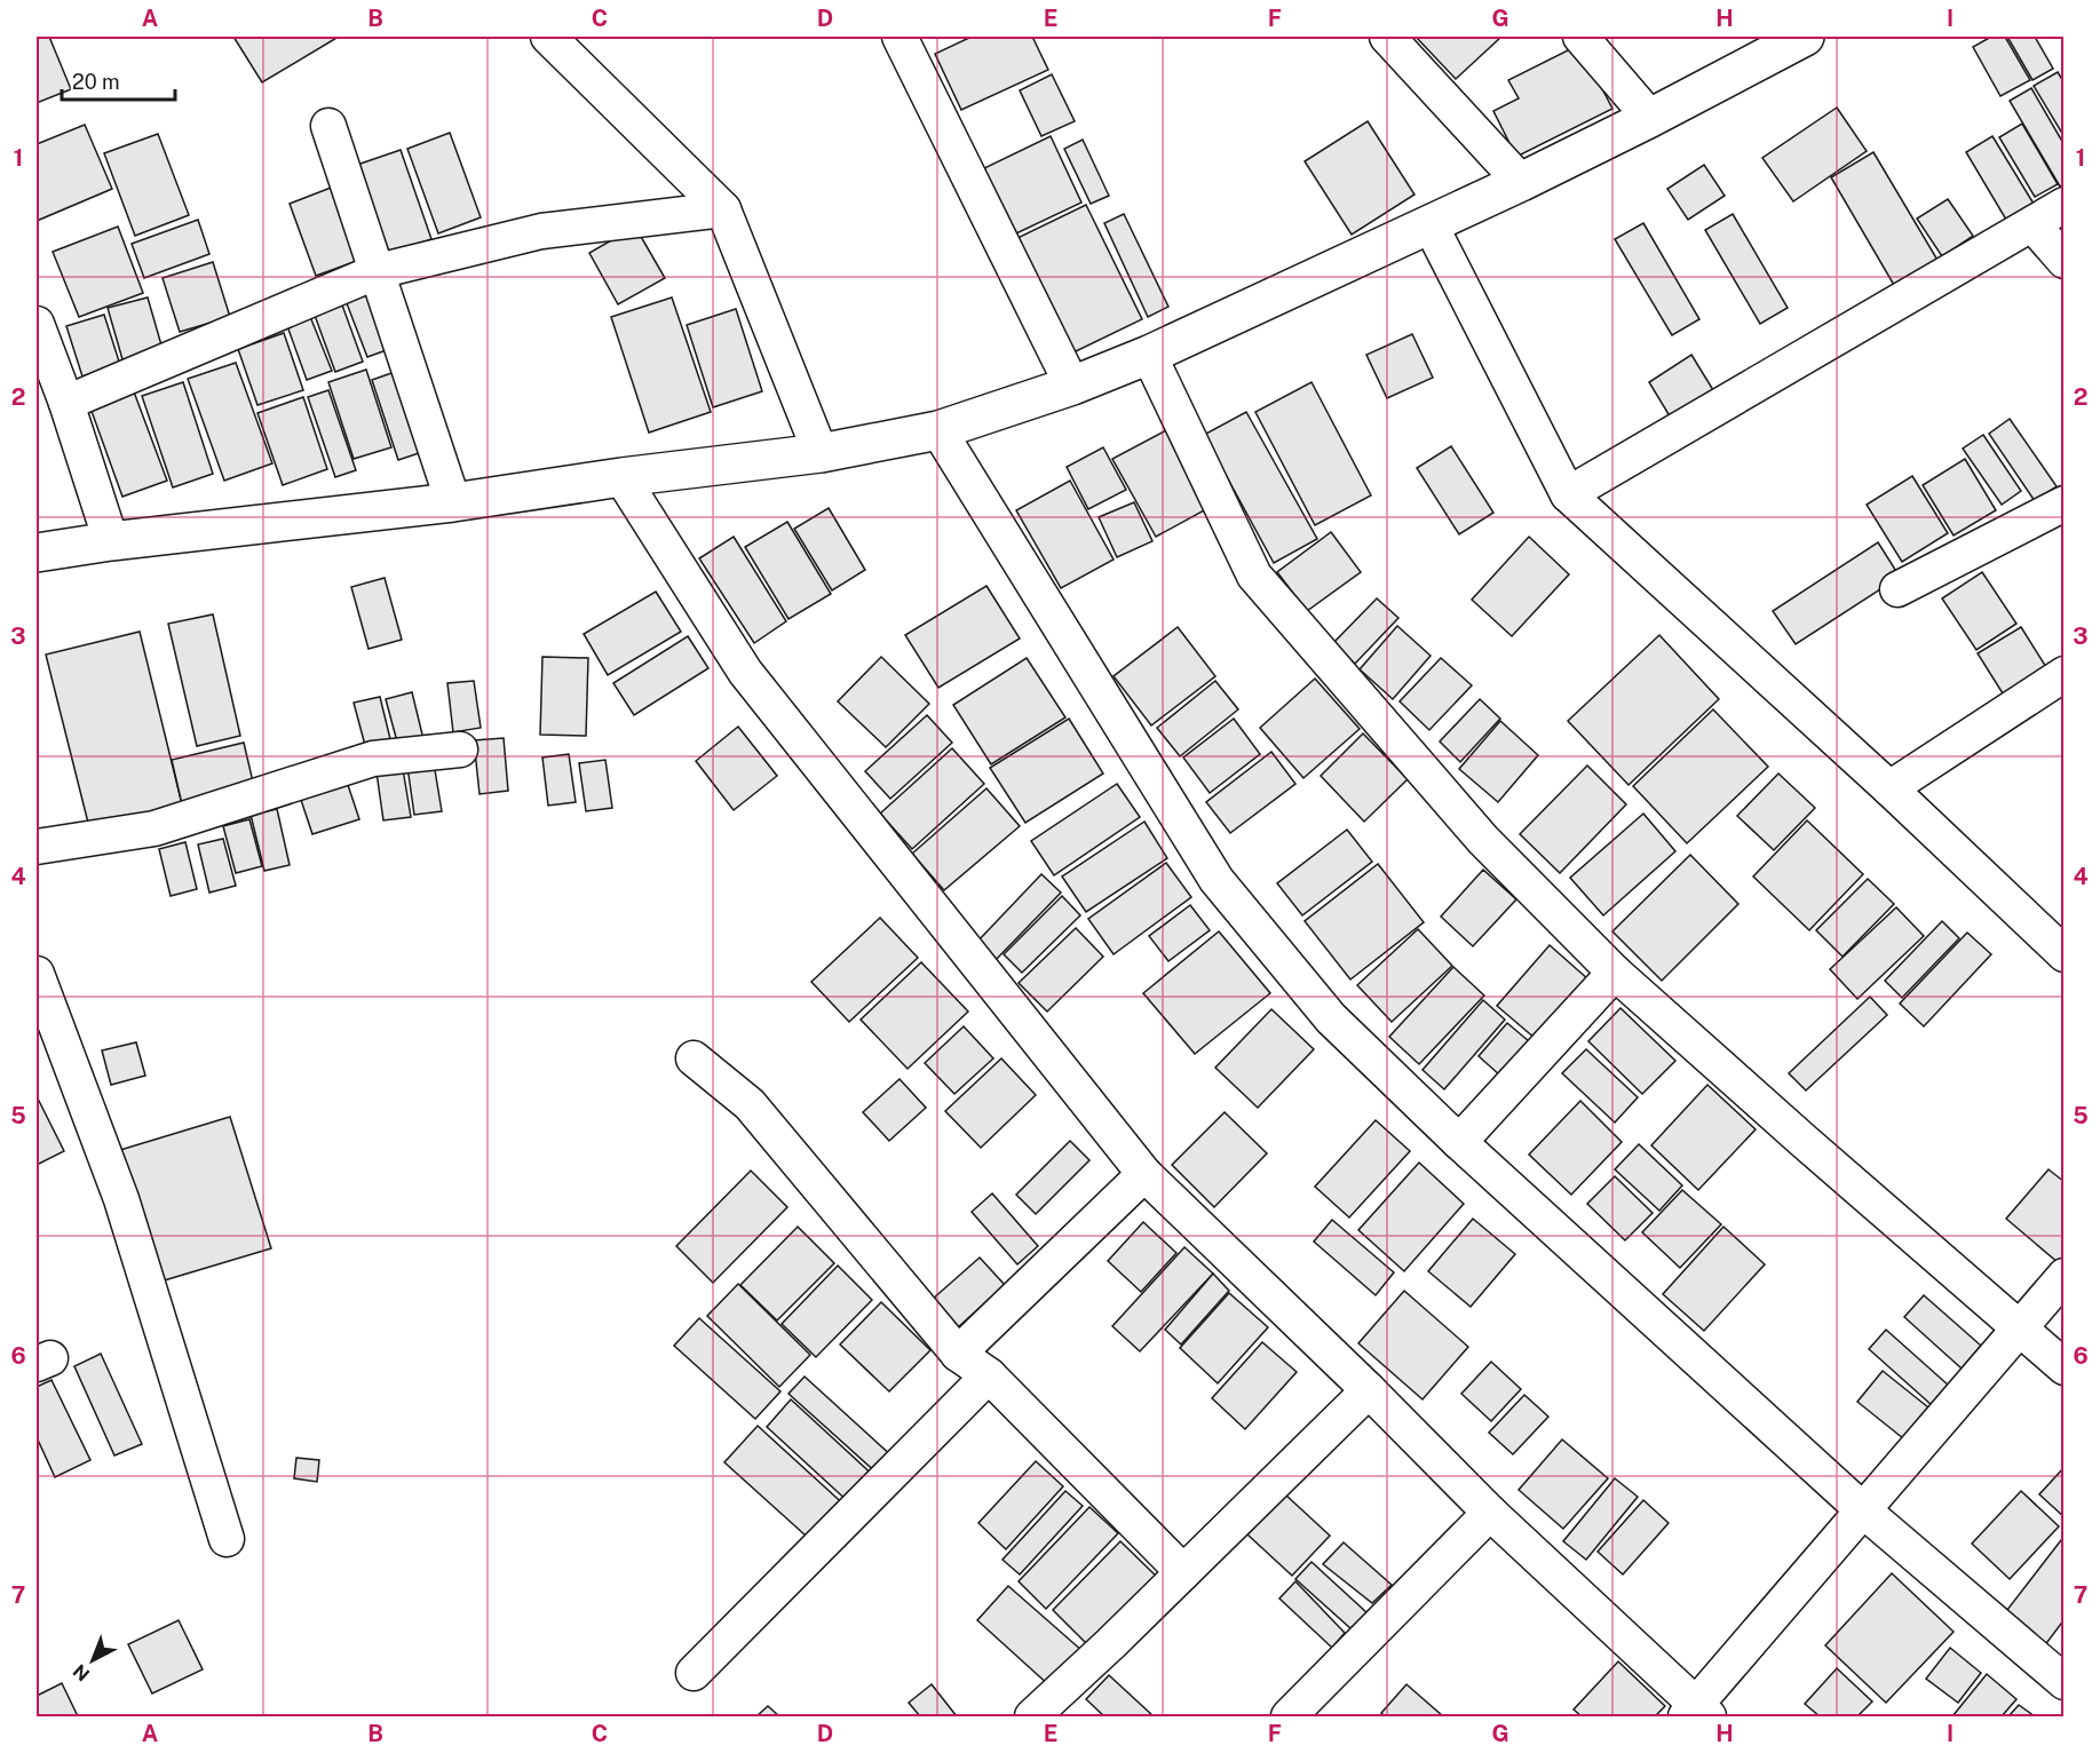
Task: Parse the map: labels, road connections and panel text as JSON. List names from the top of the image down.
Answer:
{
  "scale_bar": "20 m",
  "north": "bottom left",
  "grid": {
    "columns": [
      "A",
      "B",
      "C",
      "D",
      "E",
      "F",
      "G",
      "H",
      "I"
    ],
    "rows": [
      "1",
      "2",
      "3",
      "4",
      "5",
      "6",
      "7"
    ]
  }
}
